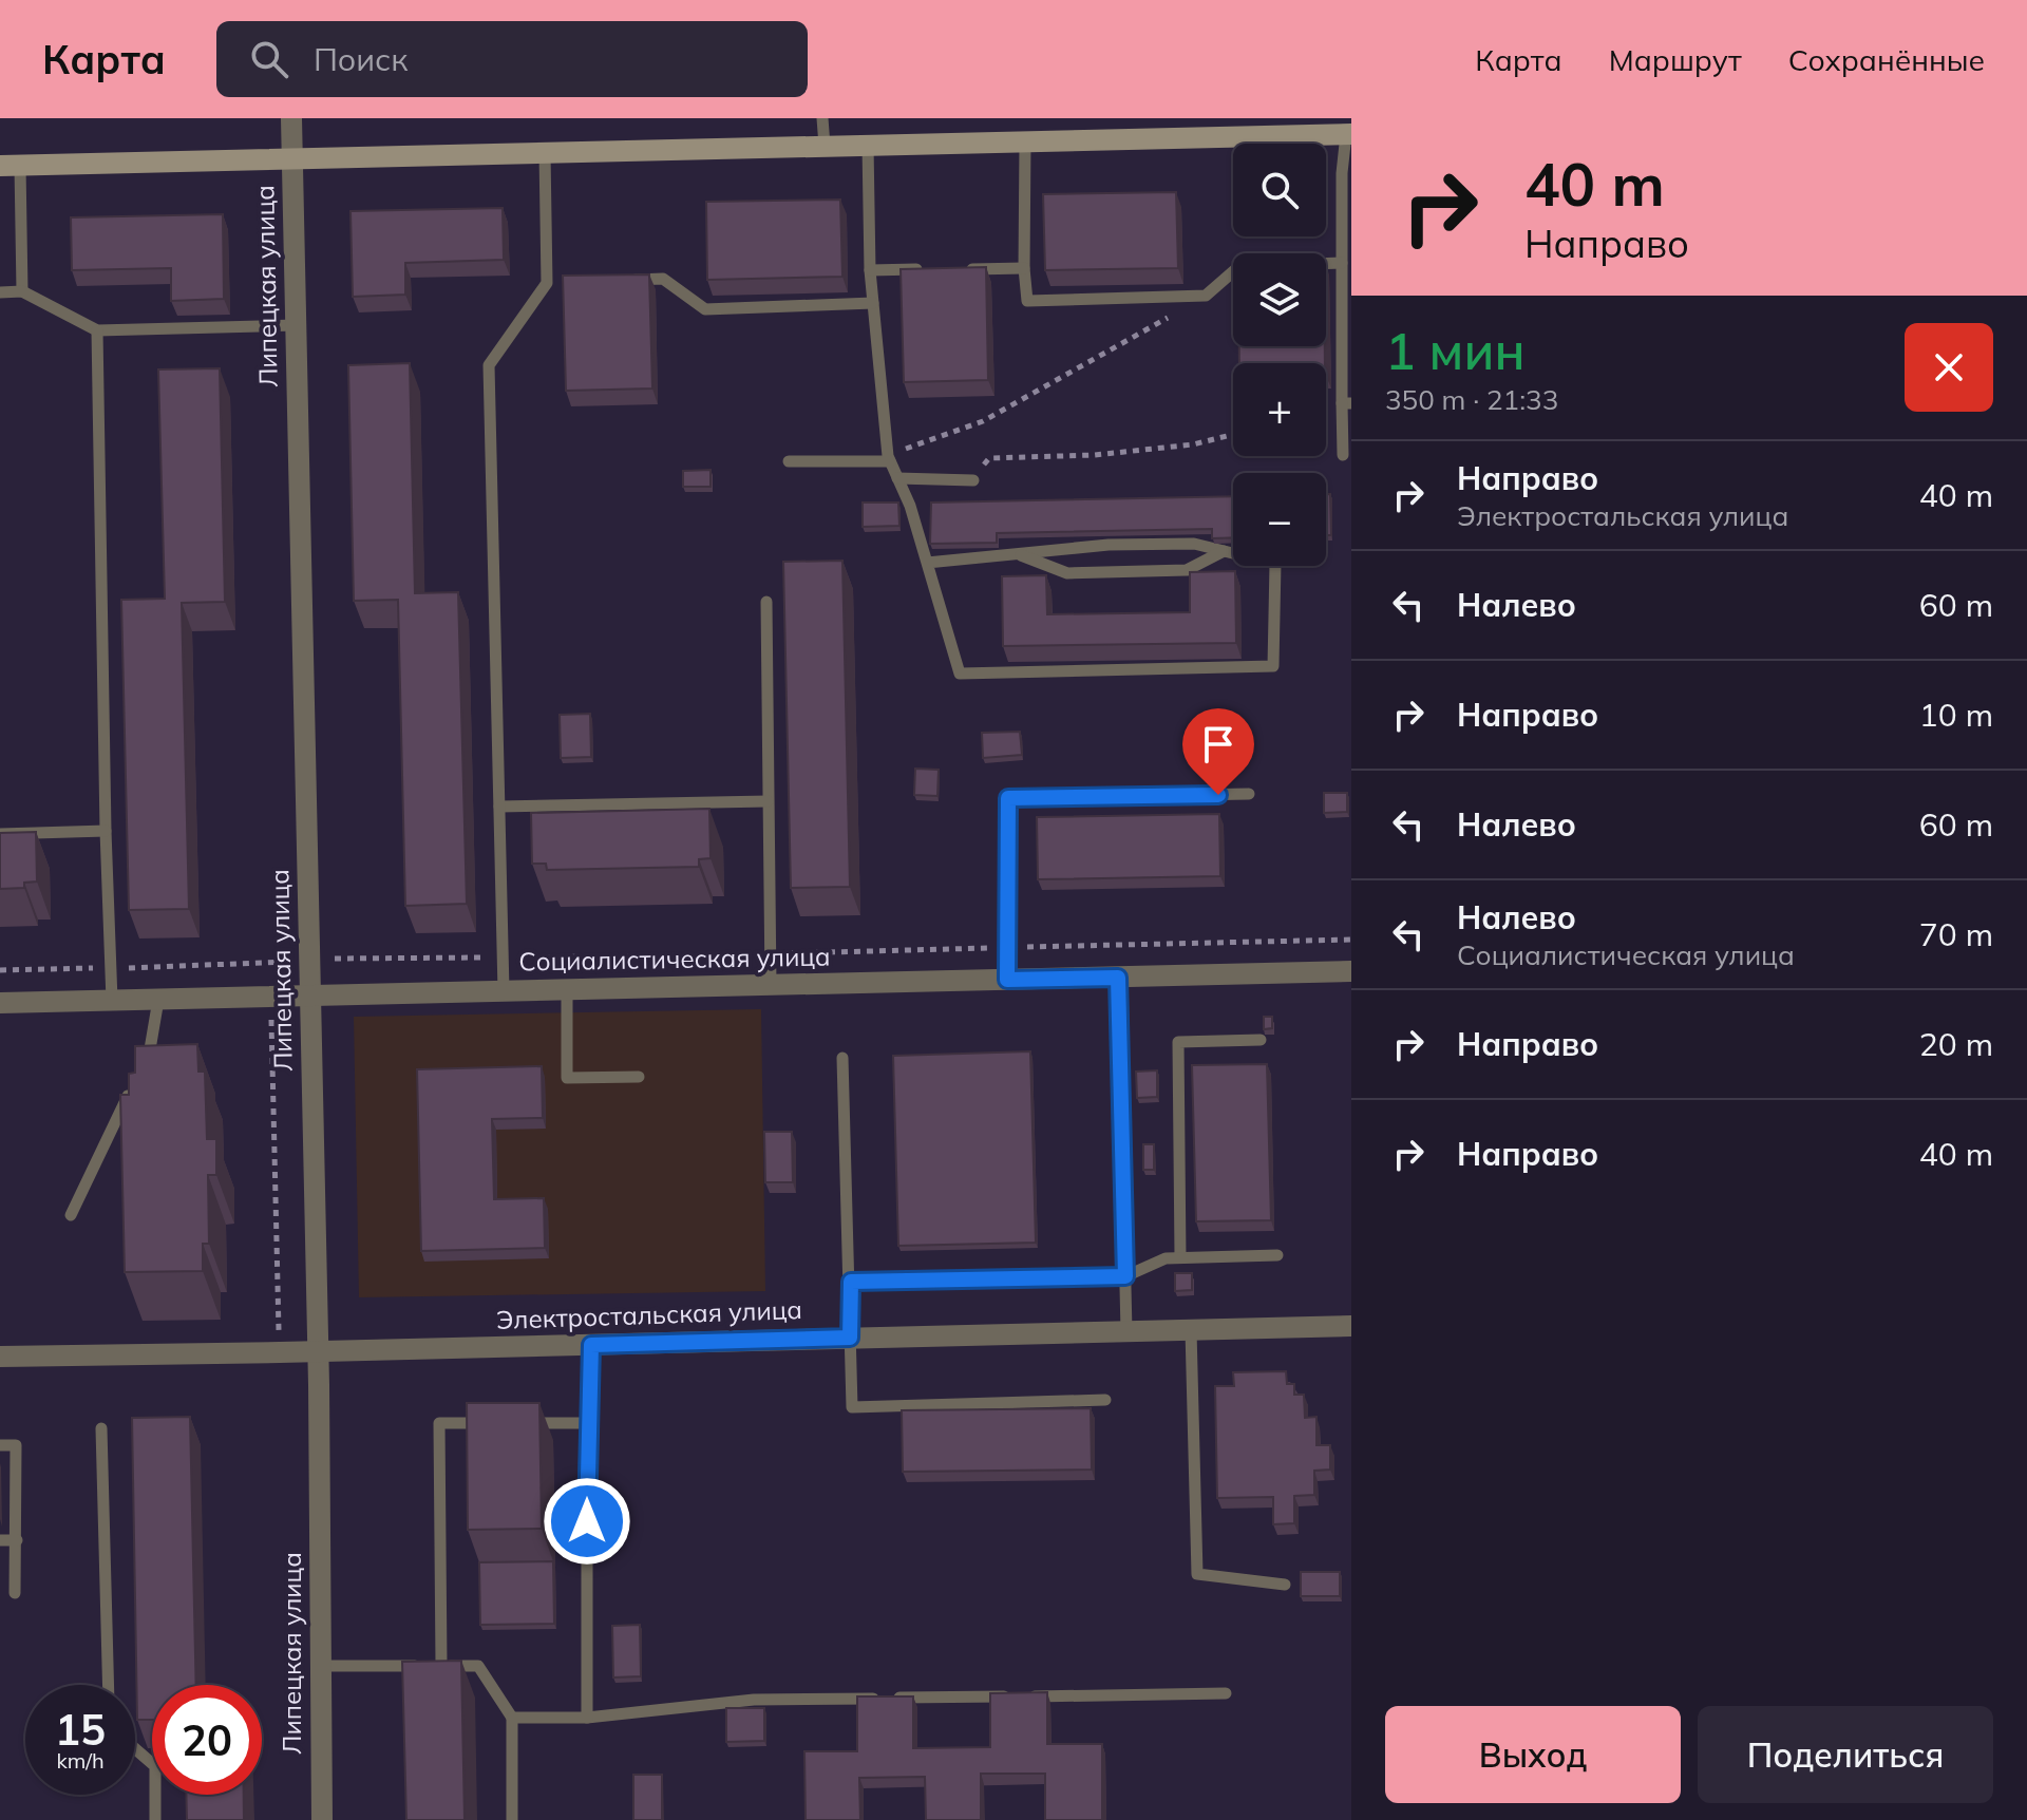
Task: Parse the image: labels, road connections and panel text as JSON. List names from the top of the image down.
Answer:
{
  "streets": {
    "street": ["Липецкая улица", "Социалистическая улица", "Электростальская улица"]
  },
  "crossings": [
    ["Липецкая улица", "Социалистическая улица"],
    ["Липецкая улица", "Электростальская улица"]
  ],
  "page": {
    "header": "Карта",
    "search": "Поиск",
    "nav": ["Карта", "Маршрут", "Сохранённые"],
    "turn": ["40 m", "Направо"],
    "map_buttons": ["+", "−"],
    "heading": ["1 мин", "350 m · 21:33"],
    "list": [
      {
        "name": "Направо",
        "note": "Электростальская улица",
        "value": "40 m"
      },
      {
        "name": "Налево",
        "value": "60 m"
      },
      {
        "name": "Направо",
        "value": "10 m"
      },
      {
        "name": "Налево",
        "value": "60 m"
      },
      {
        "name": "Налево",
        "note": "Социалистическая улица",
        "value": "70 m"
      },
      {
        "name": "Направо",
        "value": "20 m"
      },
      {
        "name": "Направо",
        "value": "40 m"
      }
    ],
    "speed": "15 km/h",
    "limit": "20",
    "buttons": ["Выход", "Поделиться"]
  }
}
